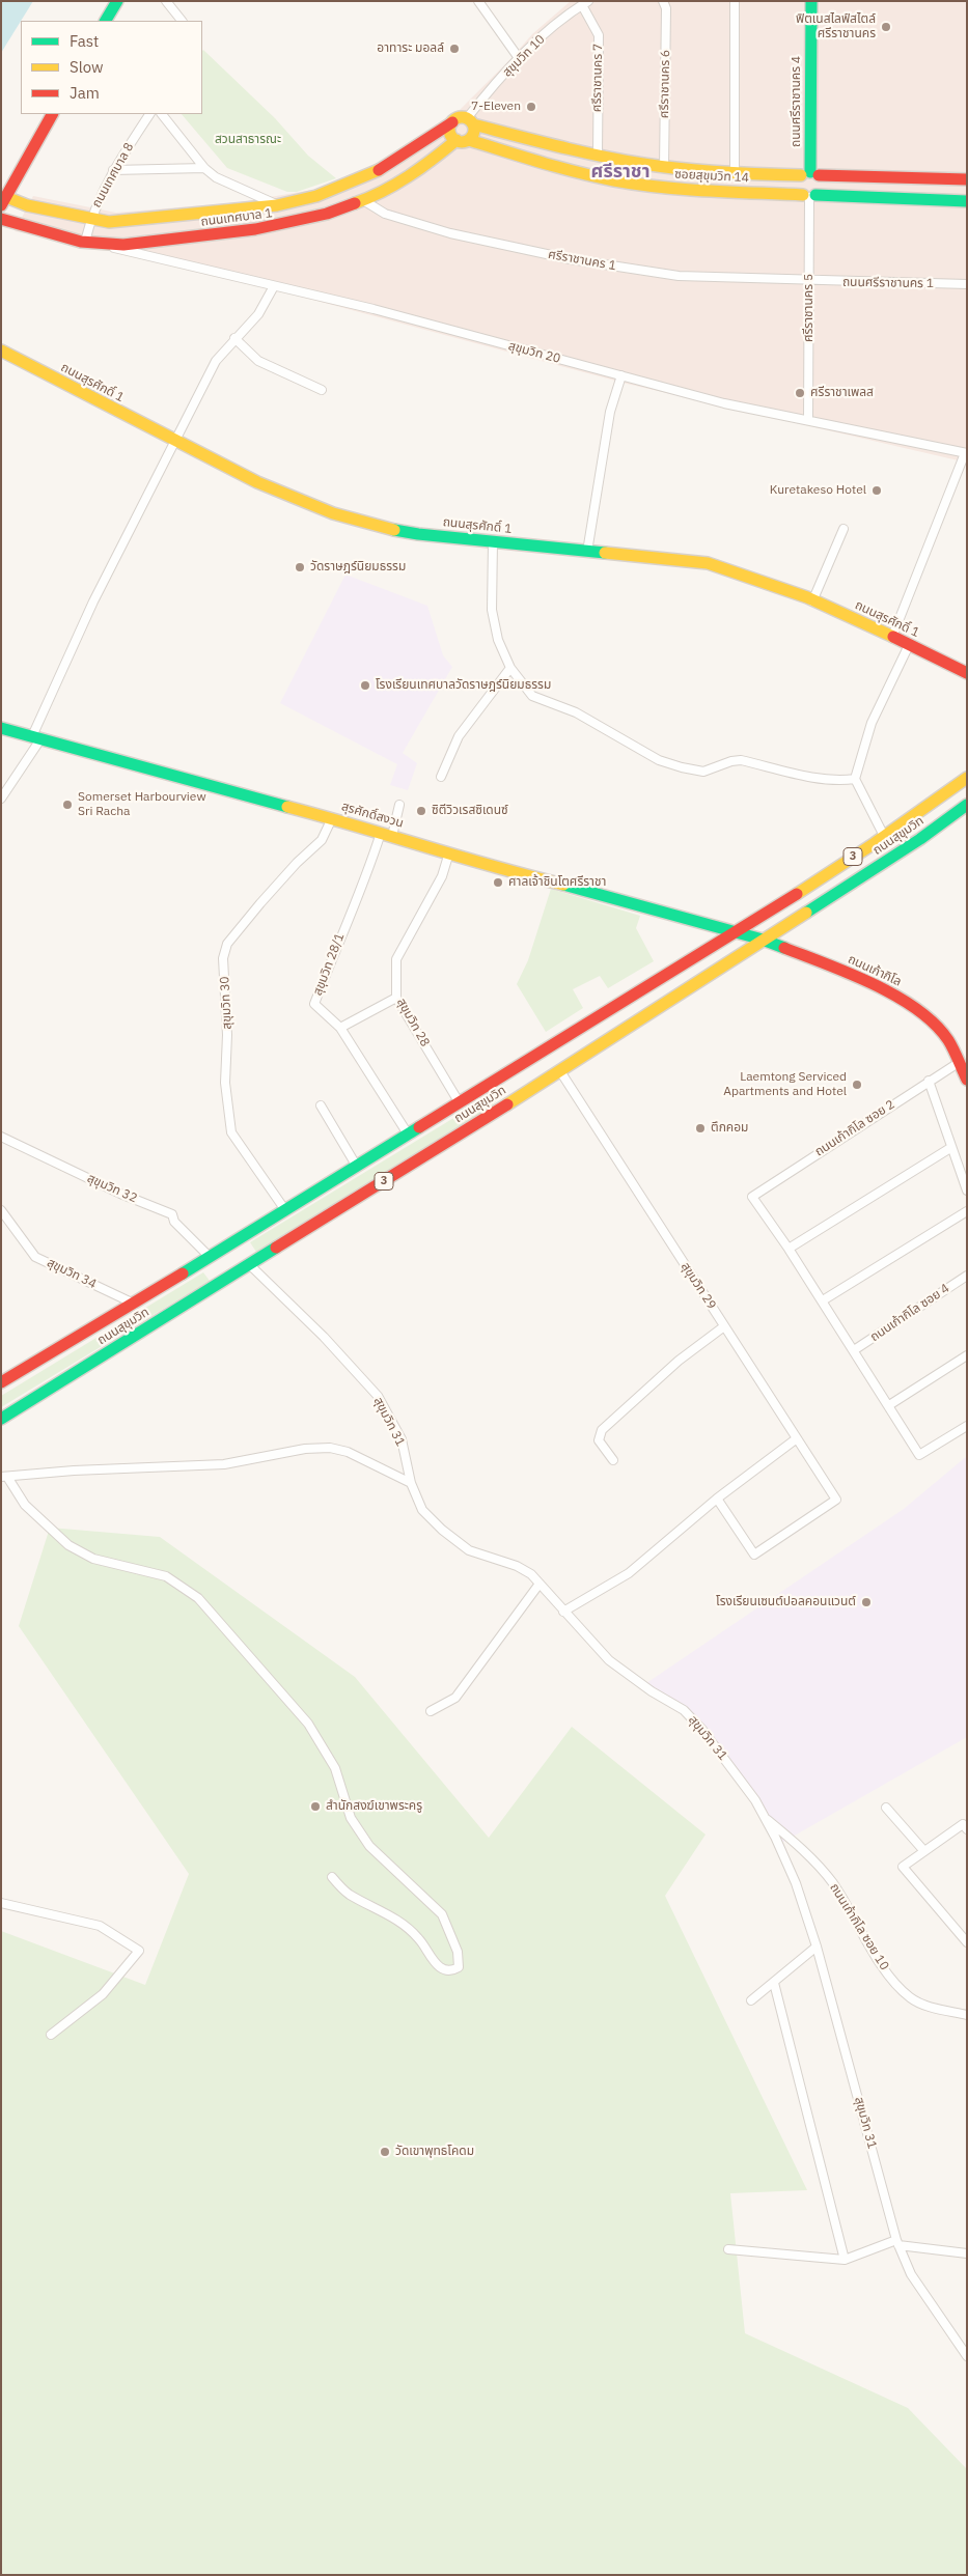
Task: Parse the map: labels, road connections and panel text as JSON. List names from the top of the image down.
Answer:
{
  "streets": {
    "main road": [
      "ถนนศรีราชานคร 4",
      "ซอยสุขุมวิท 14",
      "ถนนเทศบาล 1",
      "ถนนสุรศักดิ์ 1",
      "สุรศักดิ์สงวน",
      "ถนนสุขุมวิท",
      "3",
      "ถนนเก้ากิโล"
    ],
    "street": [
      "สุขุมวิท 10",
      "ศรีราชานคร 7",
      "ศรีราชานคร 6",
      "ถนนเทศบาล 8",
      "ศรีราชานคร 1",
      "ถนนศรีราชานคร 1",
      "ศรีราชานคร 5",
      "สุขุมวิท 20",
      "สุขุมวิท 28/1",
      "สุขุมวิท 30",
      "สุขุมวิท 28",
      "ถนนเก้ากิโล ซอย 2",
      "สุขุมวิท 32",
      "สุขุมวิท 34",
      "สุขุมวิท 29",
      "ถนนเก้ากิโล ซอย 4",
      "สุขุมวิท 31",
      "ถนนเก้ากิโล ซอย 10"
    ]
  },
  "crossings": [
    ["สุขุมวิท 10", "ศรีราชานคร 7"],
    ["สุขุมวิท 10", "ซอยสุขุมวิท 14"],
    ["สุขุมวิท 10", "ถนนเทศบาล 1"],
    ["ศรีราชานคร 7", "ซอยสุขุมวิท 14"],
    ["ศรีราชานคร 6", "ซอยสุขุมวิท 14"],
    ["ถนนศรีราชานคร 4", "ซอยสุขุมวิท 14"],
    ["ถนนเทศบาล 8", "ถนนเทศบาล 1"],
    ["ซอยสุขุมวิท 14", "ถนนเทศบาล 1"],
    ["ซอยสุขุมวิท 14", "ศรีราชานคร 5"],
    ["ถนนเทศบาล 1", "ศรีราชานคร 1"],
    ["ถนนเทศบาล 1", "สุขุมวิท 20"],
    ["ศรีราชานคร 1", "ถนนศรีราชานคร 1"],
    ["ศรีราชานคร 1", "ศรีราชานคร 5"],
    ["ถนนศรีราชานคร 1", "ศรีราชานคร 5"],
    ["ศรีราชานคร 5", "สุขุมวิท 20"],
    ["สุรศักดิ์สงวน", "ถนนสุขุมวิท"],
    ["สุรศักดิ์สงวน", "สุขุมวิท 28/1"],
    ["สุรศักดิ์สงวน", "ถนนเก้ากิโล"],
    ["สุรศักดิ์สงวน", "สุขุมวิท 30"],
    ["สุรศักดิ์สงวน", "สุขุมวิท 28"],
    ["ถนนสุขุมวิท", "สุขุมวิท 28/1"],
    ["ถนนสุขุมวิท", "ถนนเก้ากิโล"],
    ["ถนนสุขุมวิท", "สุขุมวิท 30"],
    ["ถนนสุขุมวิท", "สุขุมวิท 28"],
    ["ถนนสุขุมวิท", "สุขุมวิท 32"],
    ["ถนนสุขุมวิท", "สุขุมวิท 34"],
    ["ถนนสุขุมวิท", "สุขุมวิท 29"],
    ["ถนนสุขุมวิท", "สุขุมวิท 31"],
    ["ถนนเก้ากิโล", "ถนนเก้ากิโล ซอย 2"],
    ["สุขุมวิท 31", "ถนนเก้ากิโล ซอย 10"]
  ],
  "districts": ["ศรีราชา"],
  "parks": ["สวนสาธารณะ"],
  "places": [
    "ฟิตเนสไลฟ์สไตล์ ศรีราชานคร",
    "อาทาระ มอลล์",
    "7-Eleven",
    "ศรีราชาเพลส",
    "Kuretakeso Hotel",
    "วัดราษฎร์นิยมธรรม",
    "โรงเรียนเทศบาลวัดราษฎร์นิยมธรรม",
    "Somerset Harbourview Sri Racha",
    "ซิตีวิวเรสซิเดนซ์",
    "ศาลเจ้าชินโตศรีราชา",
    "Laemtong Serviced Apartments and Hotel",
    "ตึกคอม",
    "โรงเรียนเซนต์ปอลคอนแวนต์",
    "สำนักสงฆ์เขาพระครู",
    "วัดเขาพุทธโคดม"
  ],
  "legend": ["Fast", "Slow", "Jam"]
}
